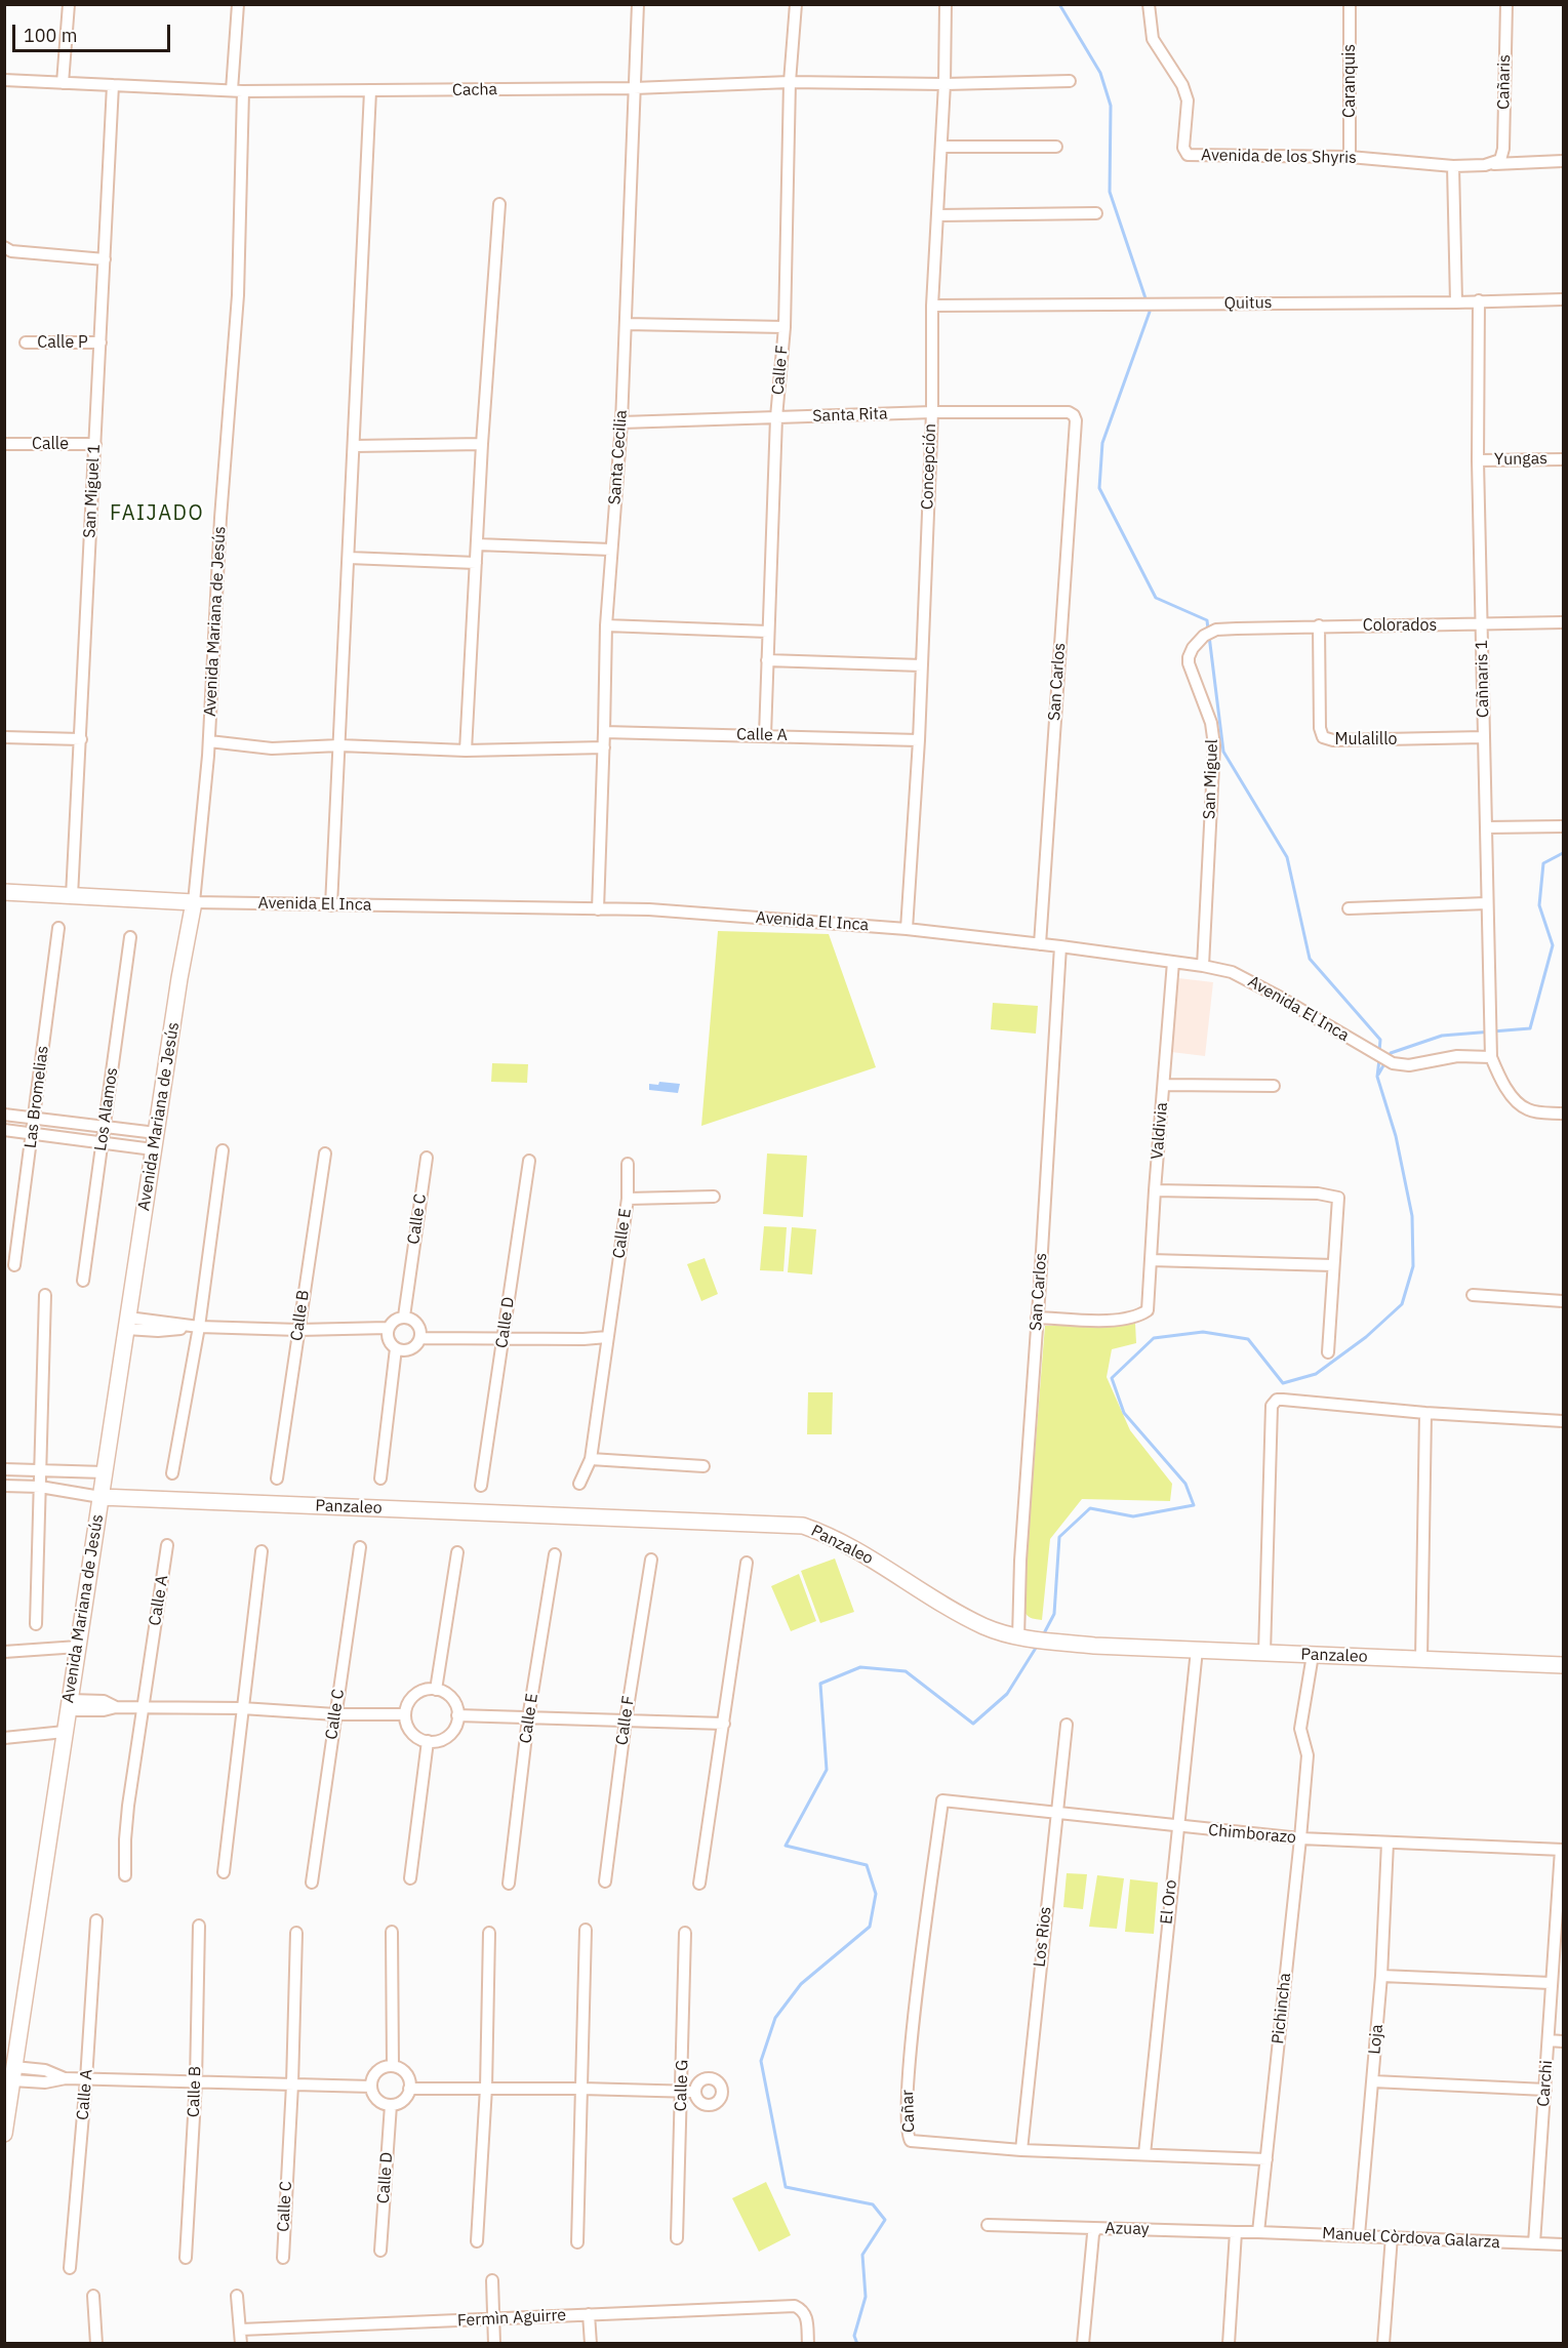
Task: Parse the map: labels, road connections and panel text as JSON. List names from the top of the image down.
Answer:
{
  "streets": {
    "street": [
      "Caranquis",
      "Cañaris",
      "Cacha",
      "Avenida de los Shyris",
      "Quitus",
      "Calle P",
      "Calle F",
      "Santa Rita",
      "Calle",
      "Santa Cecilia",
      "Yungas",
      "Concepción",
      "San Miguel 1",
      "Avenida Mariana de Jesús",
      "Colorados",
      "Cañnaris 1",
      "San Carlos",
      "Calle A",
      "Mulalillo",
      "San Miguel",
      "Avenida El Inca",
      "Las Bromelias",
      "Los Alamos",
      "Valdivia",
      "Calle C",
      "Calle E",
      "Calle B",
      "Calle D",
      "Panzaleo",
      "Chimborazo",
      "El Oro",
      "Los Rios",
      "Pichincha",
      "Loja",
      "Carchi",
      "Calle G",
      "Cañar",
      "Azuay",
      "Manuel Còrdova Galarza",
      "Fermìn Aguirre"
    ]
  },
  "crossings": [
    ["Caranquis", "Avenida de los Shyris"],
    ["Cañaris", "Avenida de los Shyris"],
    ["Cacha", "Calle F"],
    ["Cacha", "Santa Cecilia"],
    ["Cacha", "Concepción"],
    ["Cacha", "San Miguel 1"],
    ["Cacha", "Avenida Mariana de Jesús"],
    ["Quitus", "Concepción"],
    ["Quitus", "Cañnaris 1"],
    ["Calle P", "San Miguel 1"],
    ["Calle F", "Santa Rita"],
    ["Calle F", "Calle A"],
    ["Santa Rita", "Santa Cecilia"],
    ["Santa Rita", "Concepción"],
    ["Santa Rita", "San Carlos"],
    ["Calle", "San Miguel 1"],
    ["Santa Cecilia", "Calle A"],
    ["Santa Cecilia", "Avenida El Inca"],
    ["Yungas", "Cañnaris 1"],
    ["Concepción", "Calle A"],
    ["Concepción", "Avenida El Inca"],
    ["San Miguel 1", "Avenida El Inca"],
    ["Avenida Mariana de Jesús", "Avenida El Inca"],
    ["Avenida Mariana de Jesús", "Panzaleo"],
    ["Colorados", "Cañnaris 1"],
    ["Colorados", "Mulalillo"],
    ["Colorados", "San Miguel"],
    ["Cañnaris 1", "Mulalillo"],
    ["Cañnaris 1", "Avenida El Inca"],
    ["San Carlos", "Avenida El Inca"],
    ["San Carlos", "Valdivia"],
    ["San Carlos", "Panzaleo"],
    ["San Miguel", "Avenida El Inca"],
    ["Avenida El Inca", "Valdivia"],
    ["Panzaleo", "El Oro"],
    ["Panzaleo", "Pichincha"],
    ["Chimborazo", "El Oro"],
    ["Chimborazo", "Los Rios"],
    ["Chimborazo", "Pichincha"],
    ["Chimborazo", "Loja"],
    ["Chimborazo", "Carchi"],
    ["Chimborazo", "Cañar"],
    ["El Oro", "Cañar"],
    ["Los Rios", "Cañar"],
    ["Pichincha", "Cañar"],
    ["Pichincha", "Manuel Còrdova Galarza"],
    ["Loja", "Manuel Còrdova Galarza"],
    ["Carchi", "Manuel Còrdova Galarza"]
  ],
  "districts": ["FAIJADO"],
  "scale_bar": "100 m"
}
